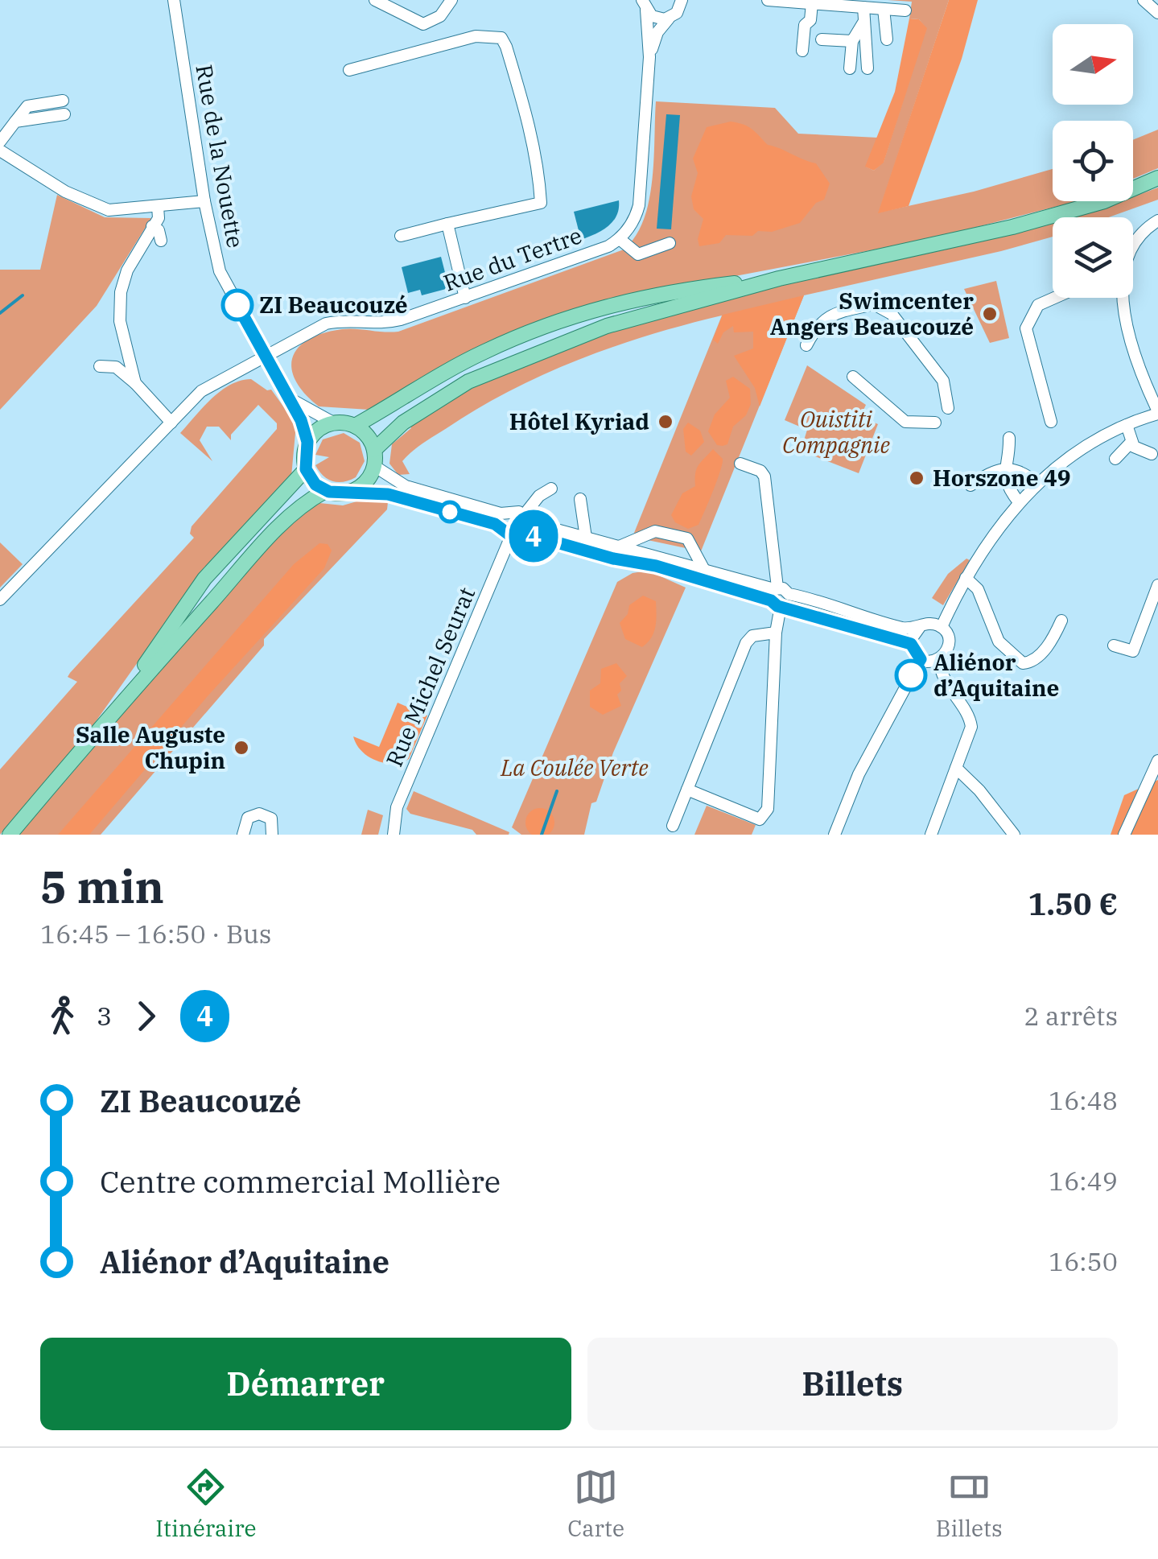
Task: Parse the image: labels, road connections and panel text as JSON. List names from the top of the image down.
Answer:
{
  "streets": {
    "street": ["Rue de la Nouette", "Rue du Tertre", "Rue Michel Seurat"]
  },
  "crossings": [
    ["Rue de la Nouette", "Rue du Tertre"]
  ],
  "parks": ["Ouistiti Compagnie", "La Coulée Verte"],
  "places": [
    "ZI Beaucouzé",
    "Swimcenter Angers Beaucouzé",
    "Hôtel Kyriad",
    "Horszone 49",
    "Aliénor d’Aquitaine",
    "Salle Auguste Chupin"
  ],
  "lines": ["bus line 4"],
  "north": "right",
  "page": {
    "on_map": "4",
    "heading": ["5 min", "16:45 – 16:50 · Bus", "1.50 €"],
    "legs": ["3", "4", "2 arrêts"],
    "list": [
      {
        "name": "ZI Beaucouzé",
        "value": "16:48"
      },
      {
        "name": "Centre commercial Mollière",
        "value": "16:49"
      },
      {
        "name": "Aliénor d’Aquitaine",
        "value": "16:50"
      }
    ],
    "buttons": ["Démarrer", "Billets"],
    "tabs": ["Itinéraire", "Carte", "Billets"]
  }
}
